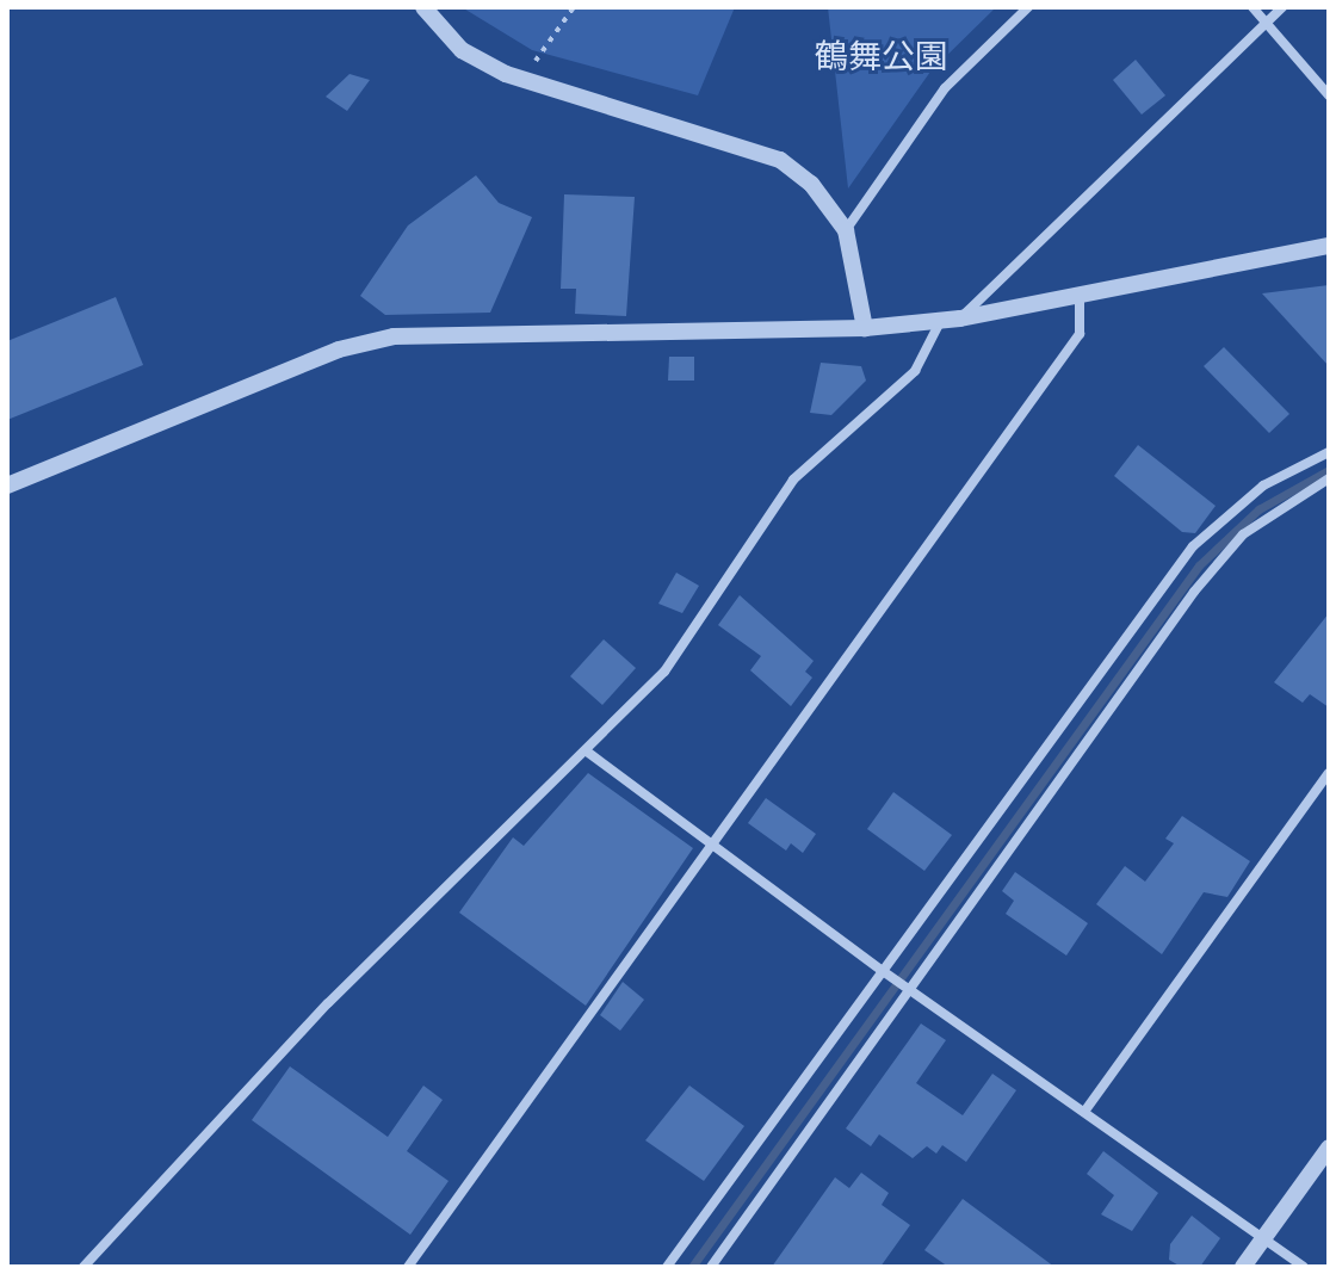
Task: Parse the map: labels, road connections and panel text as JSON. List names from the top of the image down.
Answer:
{
  "parks": ["鶴舞公園"]
}
